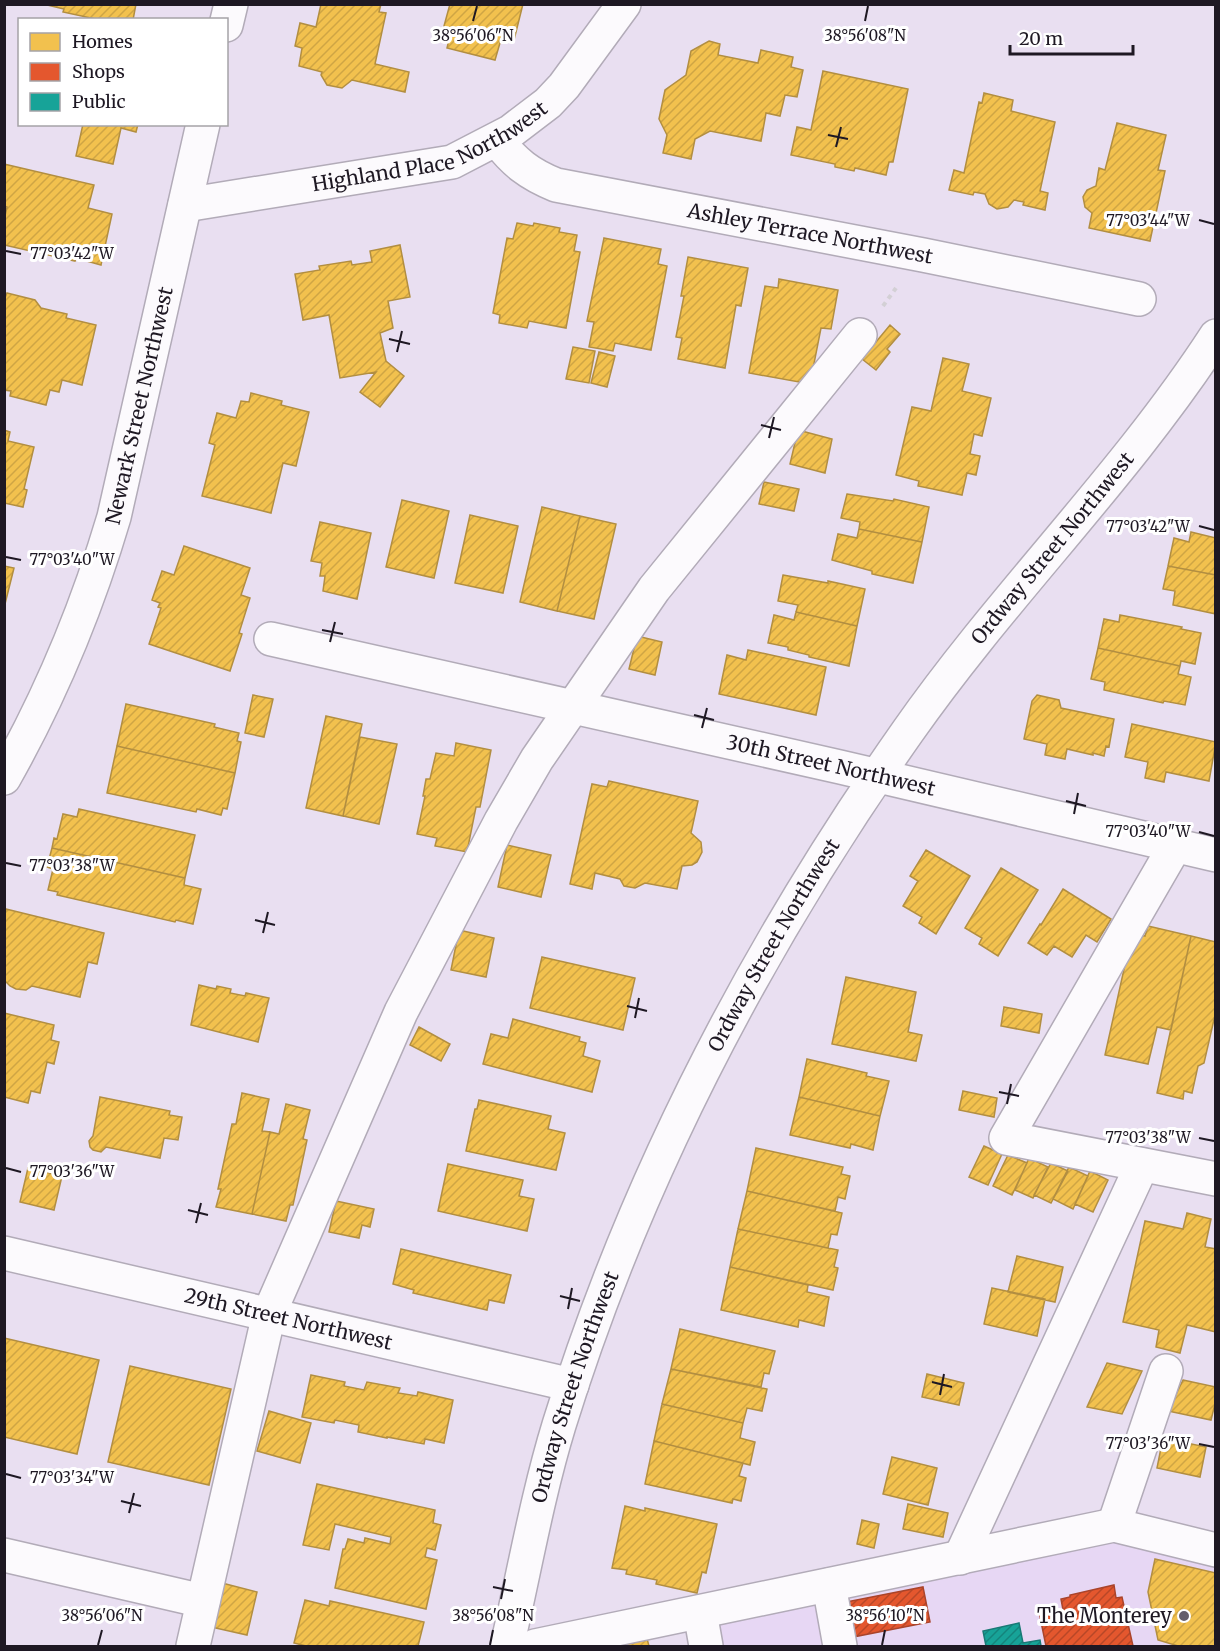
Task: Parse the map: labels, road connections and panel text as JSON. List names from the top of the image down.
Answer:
{
  "streets": {
    "street": [
      "Highland Place Northwest",
      "Ashley Terrace Northwest",
      "Newark Street Northwest",
      "Ordway Street Northwest",
      "30th Street Northwest",
      "29th Street Northwest"
    ]
  },
  "crossings": [
    ["Highland Place Northwest", "Ashley Terrace Northwest"],
    ["Highland Place Northwest", "Newark Street Northwest"],
    ["Ordway Street Northwest", "30th Street Northwest"],
    ["Ordway Street Northwest", "29th Street Northwest"]
  ],
  "places": ["The Monterey"],
  "legend": ["Homes", "Shops", "Public"],
  "scale_bar": "20 m",
  "coordinates": [
    "38°56'06\"N",
    "38°56'08\"N",
    "77°03'44\"W",
    "77°03'42\"W",
    "77°03'40\"W",
    "77°03'38\"W",
    "77°03'36\"W",
    "77°03'34\"W",
    "38°56'10\"N"
  ]
}
